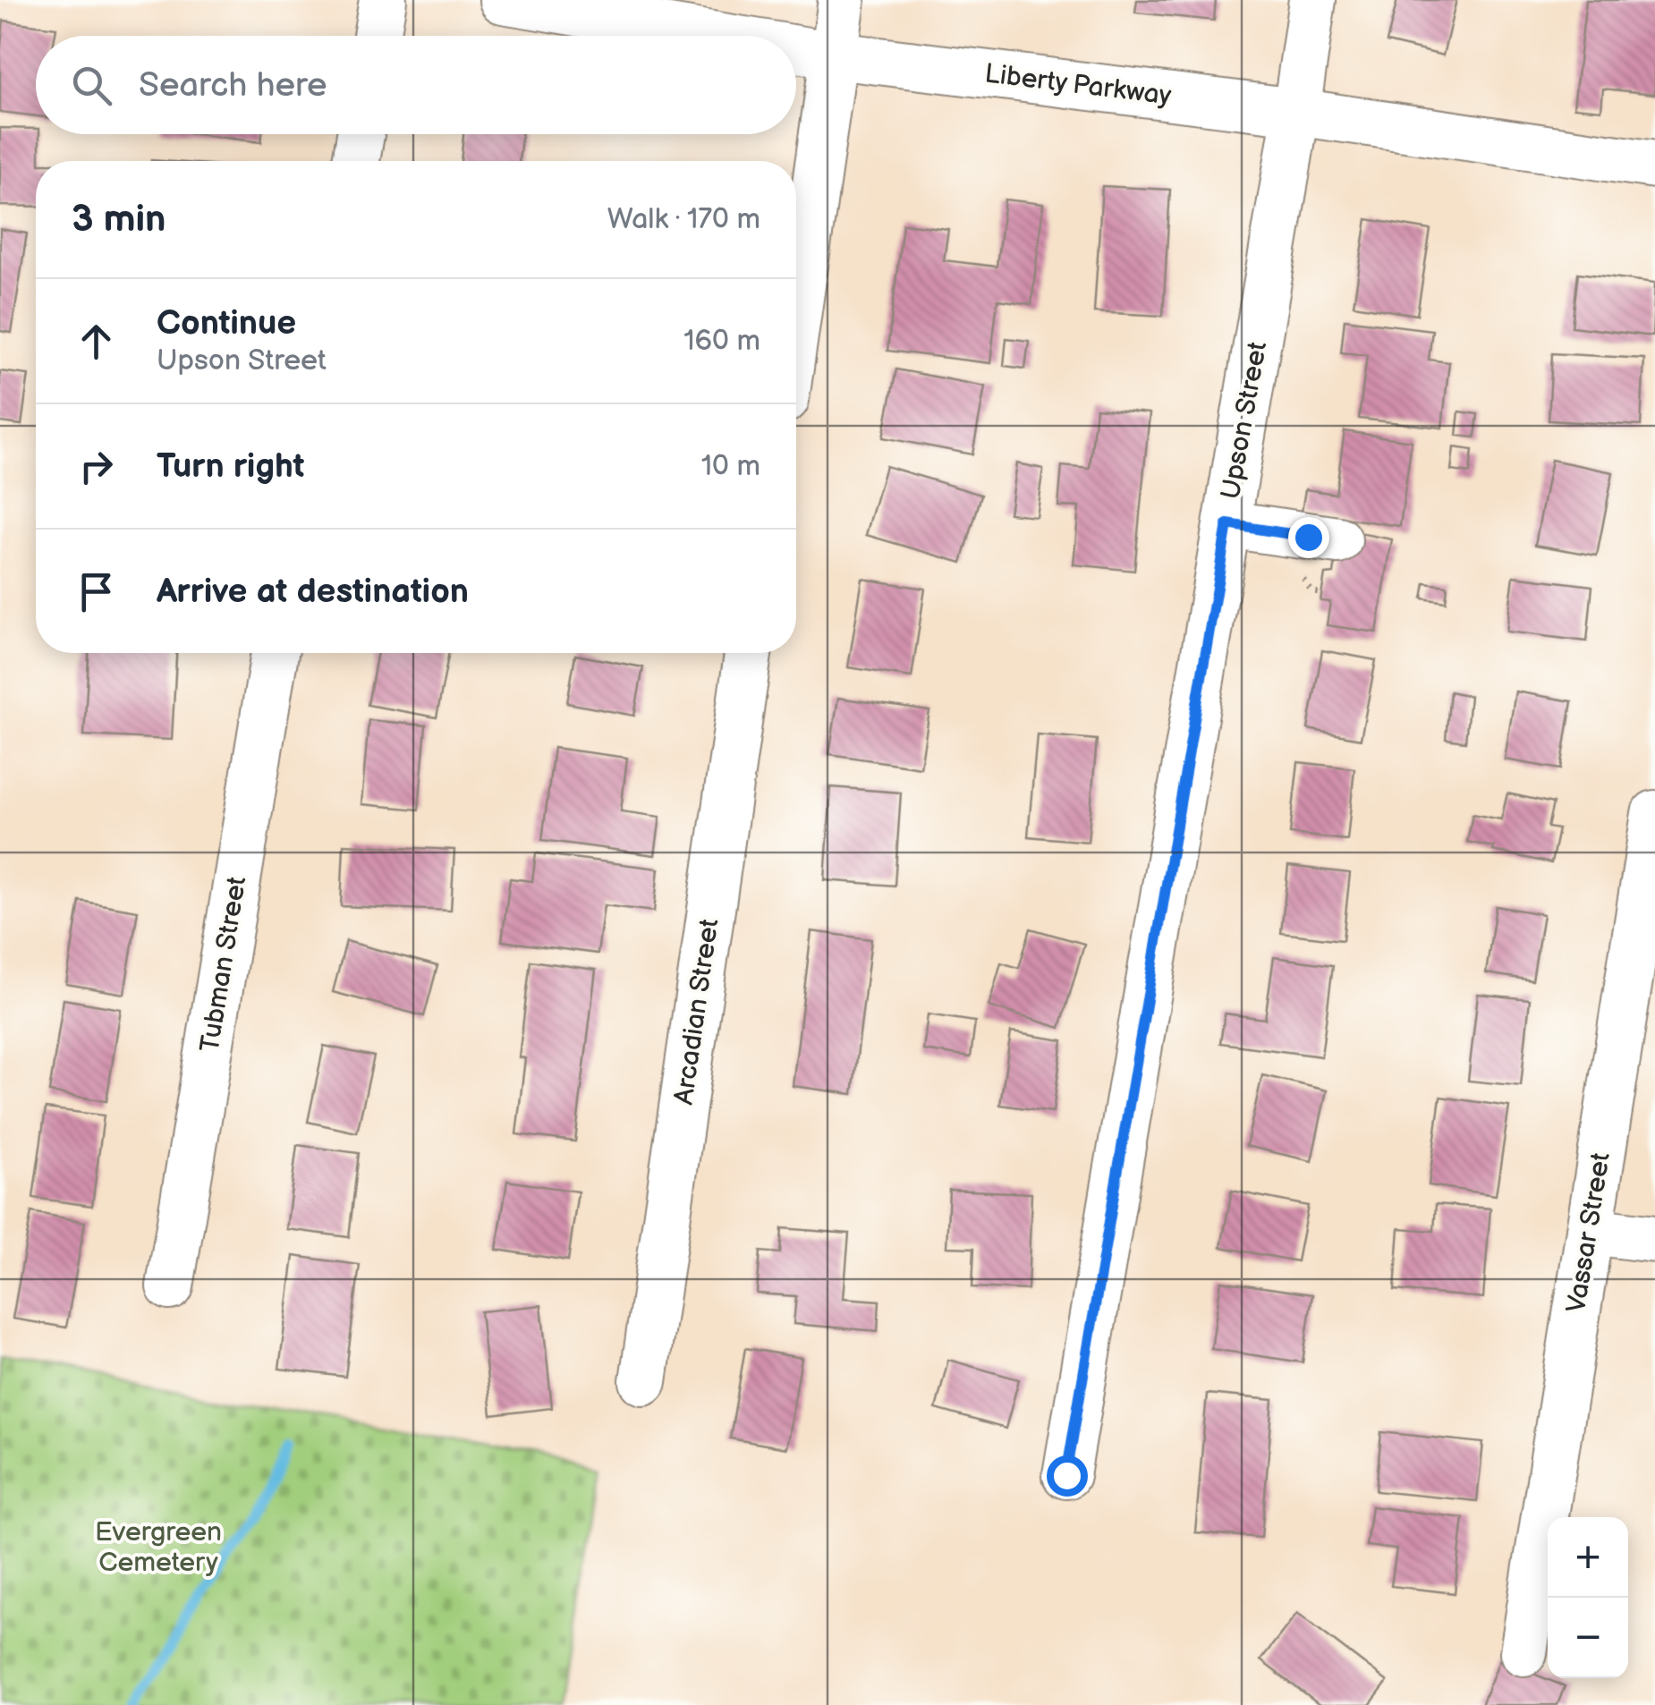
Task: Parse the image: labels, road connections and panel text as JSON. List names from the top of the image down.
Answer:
{
  "streets": {
    "street": [
      "Liberty Parkway",
      "Upson Street",
      "Tubman Street",
      "Arcadian Street",
      "Vassar Street"
    ]
  },
  "crossings": [
    ["Liberty Parkway", "Upson Street"]
  ],
  "parks": ["Evergreen Cemetery"],
  "page": {
    "search": "Search here",
    "heading": ["3 min", "Walk · 170 m"],
    "list": [
      ["Continue", "Upson Street", "160 m"],
      ["Turn right", "10 m"],
      "Arrive at destination"
    ],
    "map_buttons": ["+", "−"]
  }
}
